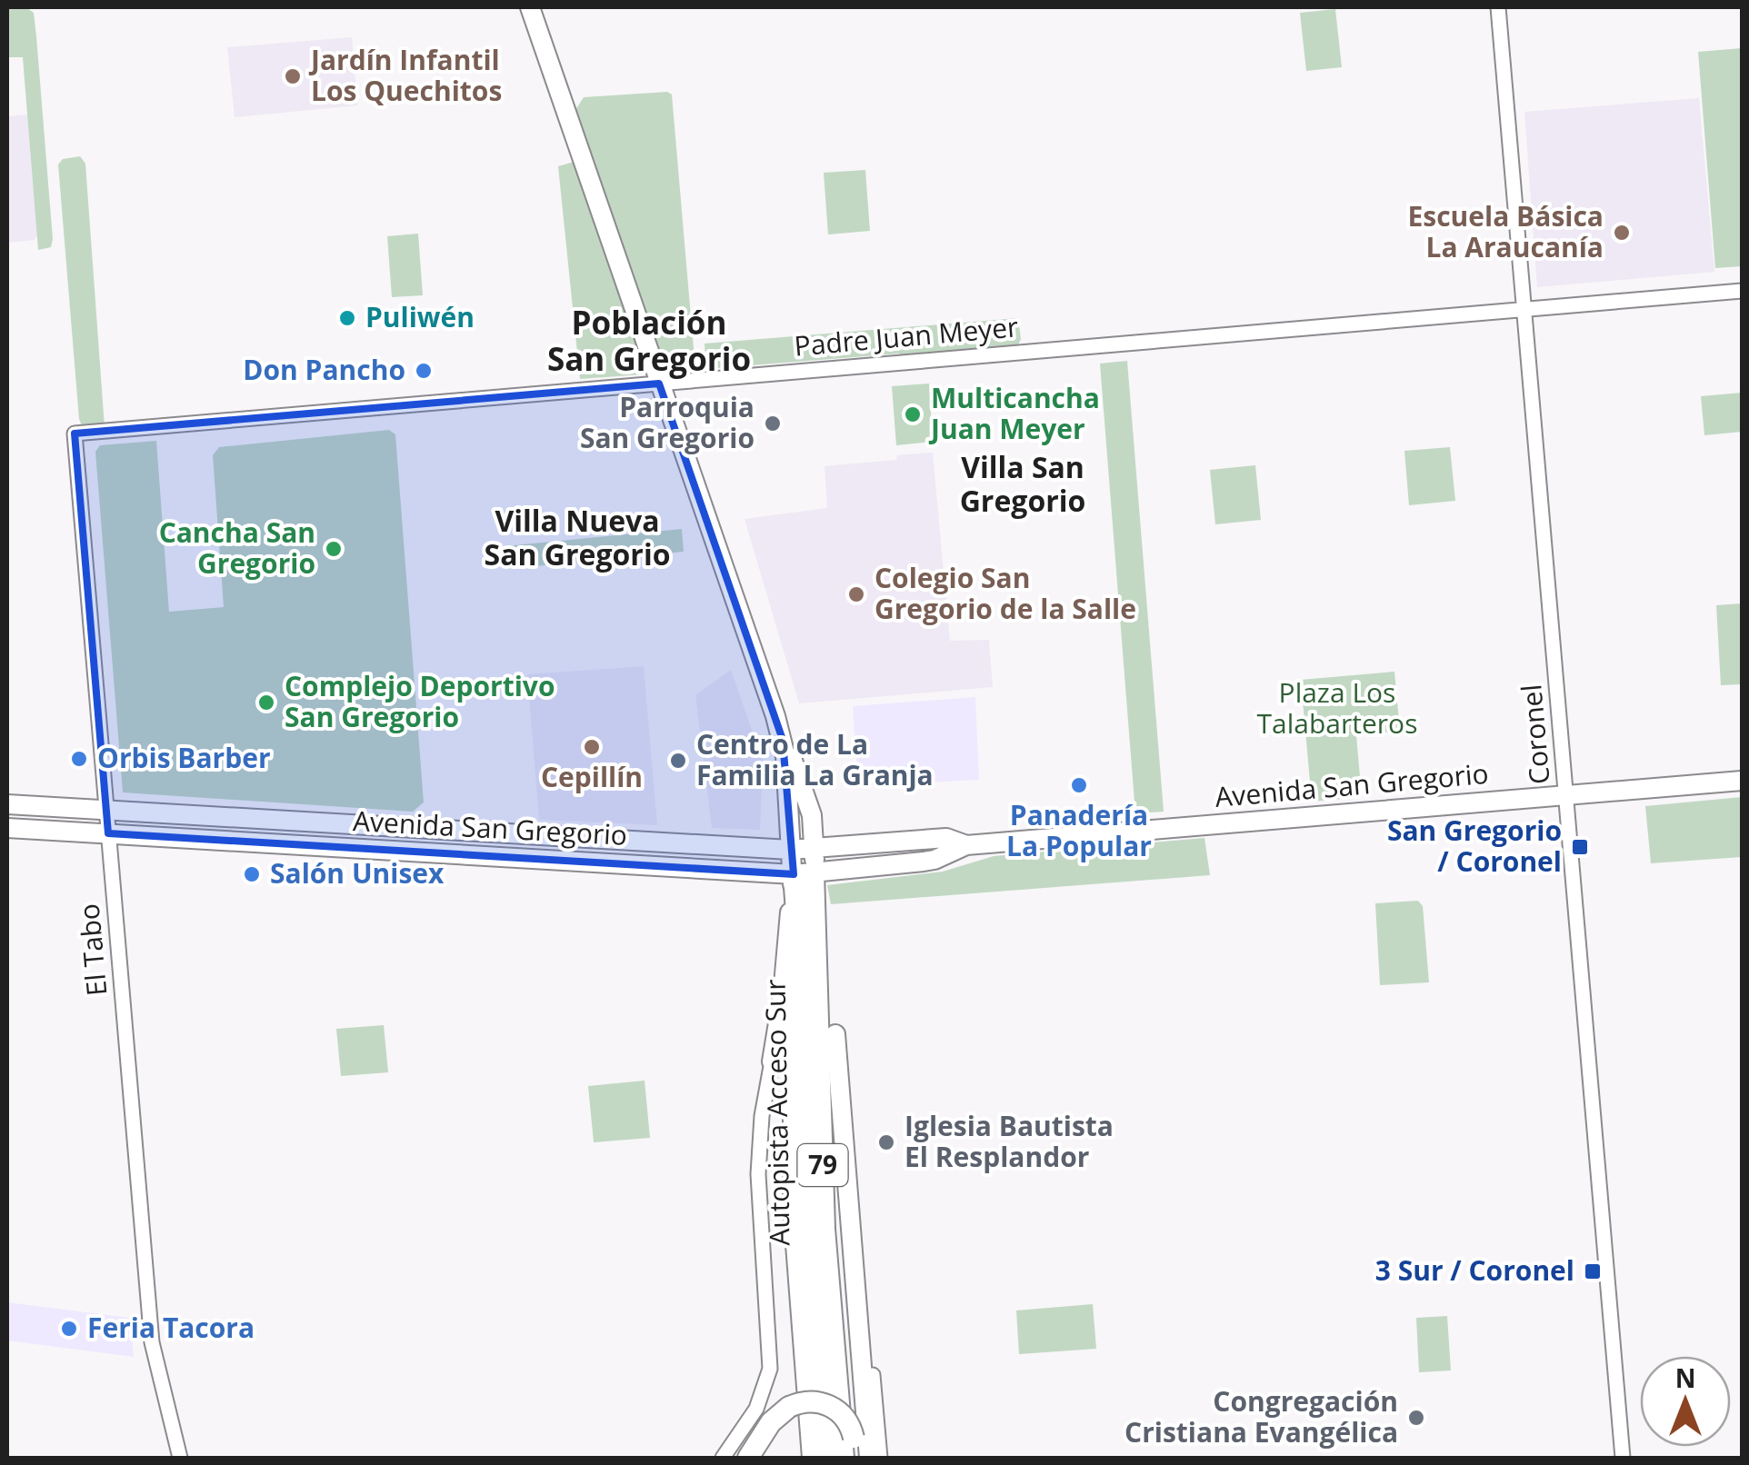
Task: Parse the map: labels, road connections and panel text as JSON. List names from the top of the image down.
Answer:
{
  "streets": {
    "highway": ["Autopista Acceso Sur", "79"],
    "main road": ["Avenida San Gregorio"],
    "street": ["Padre Juan Meyer", "Coronel", "El Tabo"]
  },
  "crossings": [
    ["Padre Juan Meyer", "Coronel"],
    ["Padre Juan Meyer", "El Tabo"],
    ["Coronel", "Avenida San Gregorio"],
    ["Avenida San Gregorio", "El Tabo"],
    ["Avenida San Gregorio", "Autopista Acceso Sur"]
  ],
  "districts": ["Población San Gregorio", "Villa San Gregorio", "Villa Nueva San Gregorio"],
  "parks": ["Plaza Los Talabarteros"],
  "places": {
    "other": [
      "Jardín Infantil Los Quechitos",
      "Escuela Básica La Araucanía",
      "Puliwén",
      "Don Pancho",
      "Multicancha Juan Meyer",
      "Parroquia San Gregorio",
      "Cancha San Gregorio",
      "Colegio San Gregorio de la Salle",
      "Complejo Deportivo San Gregorio",
      "Cepillín",
      "Orbis Barber",
      "Centro de La Familia La Granja",
      "Panadería La Popular",
      "Salón Unisex",
      "Iglesia Bautista El Resplandor",
      "Feria Tacora",
      "Congregación Cristiana Evangélica"
    ],
    "transit": ["San Gregorio / Coronel", "3 Sur / Coronel"]
  },
  "north": "top"
}
